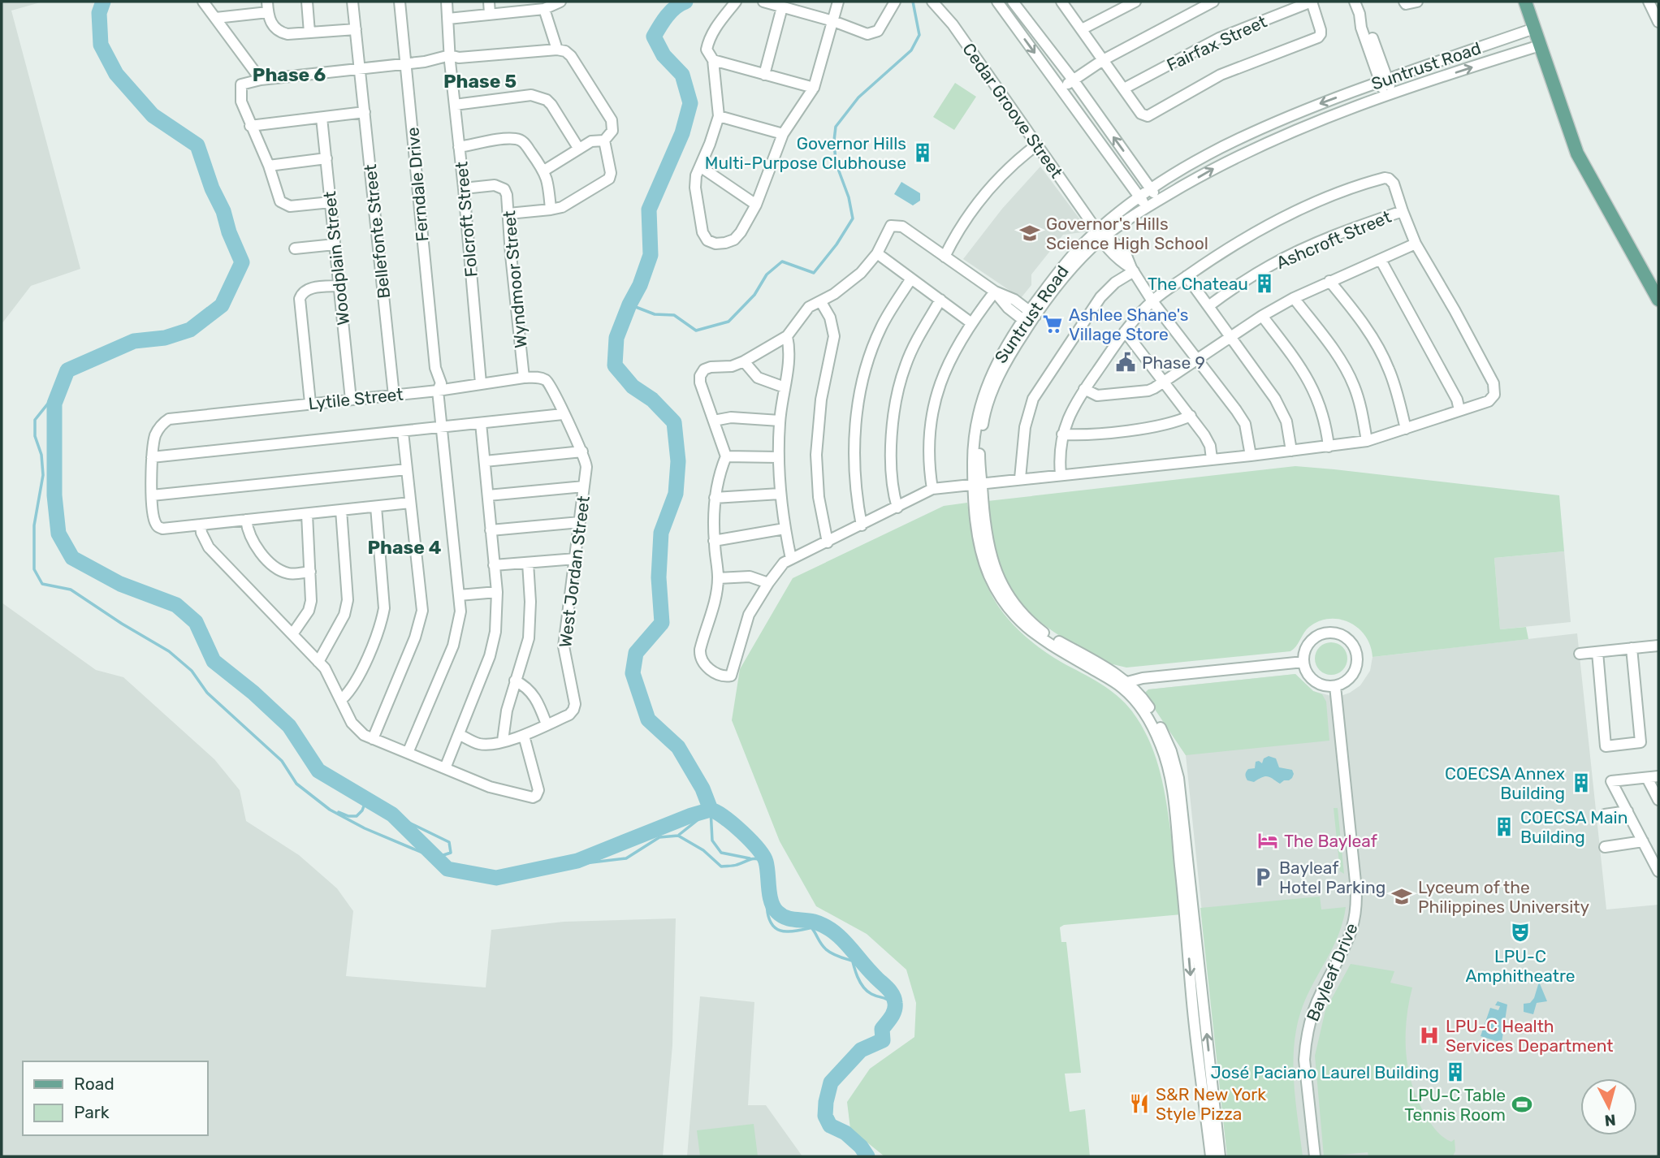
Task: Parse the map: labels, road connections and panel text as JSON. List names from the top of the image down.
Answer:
{
  "streets": {
    "street": [
      "Fairfax Street",
      "Suntrust Road",
      "Cedar Groove Street",
      "Ferndale Drive",
      "Folcroft Street",
      "Bellefonte Street",
      "Ashcroft Street",
      "Woodplain Street",
      "Wyndmoor Street",
      "Lytile Street",
      "West Jordan Street",
      "Bayleaf Drive"
    ]
  },
  "crossings": [
    ["Suntrust Road", "Cedar Groove Street"],
    ["Ferndale Drive", "Lytile Street"],
    ["Folcroft Street", "Wyndmoor Street"],
    ["Folcroft Street", "Lytile Street"],
    ["Bellefonte Street", "Lytile Street"],
    ["Woodplain Street", "Lytile Street"],
    ["Wyndmoor Street", "Lytile Street"],
    ["Lytile Street", "West Jordan Street"]
  ],
  "districts": ["Phase 6", "Phase 5", "Phase 4"],
  "places": {
    "building": [
      "Governor Hills Multi-Purpose Clubhouse",
      "The Chateau",
      "COECSA Annex Building",
      "COECSA Main Building",
      "José Paciano Laurel Building"
    ],
    "school or university": ["Governor's Hills Science High School", "Lyceum of the Philippines University"],
    "supermarket": ["Ashlee Shane's Village Store"],
    "public building": ["Phase 9"],
    "hotel": ["The Bayleaf"],
    "parking": ["Bayleaf Hotel Parking"],
    "theatre": ["LPU-C Amphitheatre"],
    "hospital": ["LPU-C Health Services Department"],
    "restaurant": ["S&R New York Style Pizza"],
    "sports": ["LPU-C Table Tennis Room"]
  },
  "legend": ["Road", "Park"],
  "north": "bottom"
}
